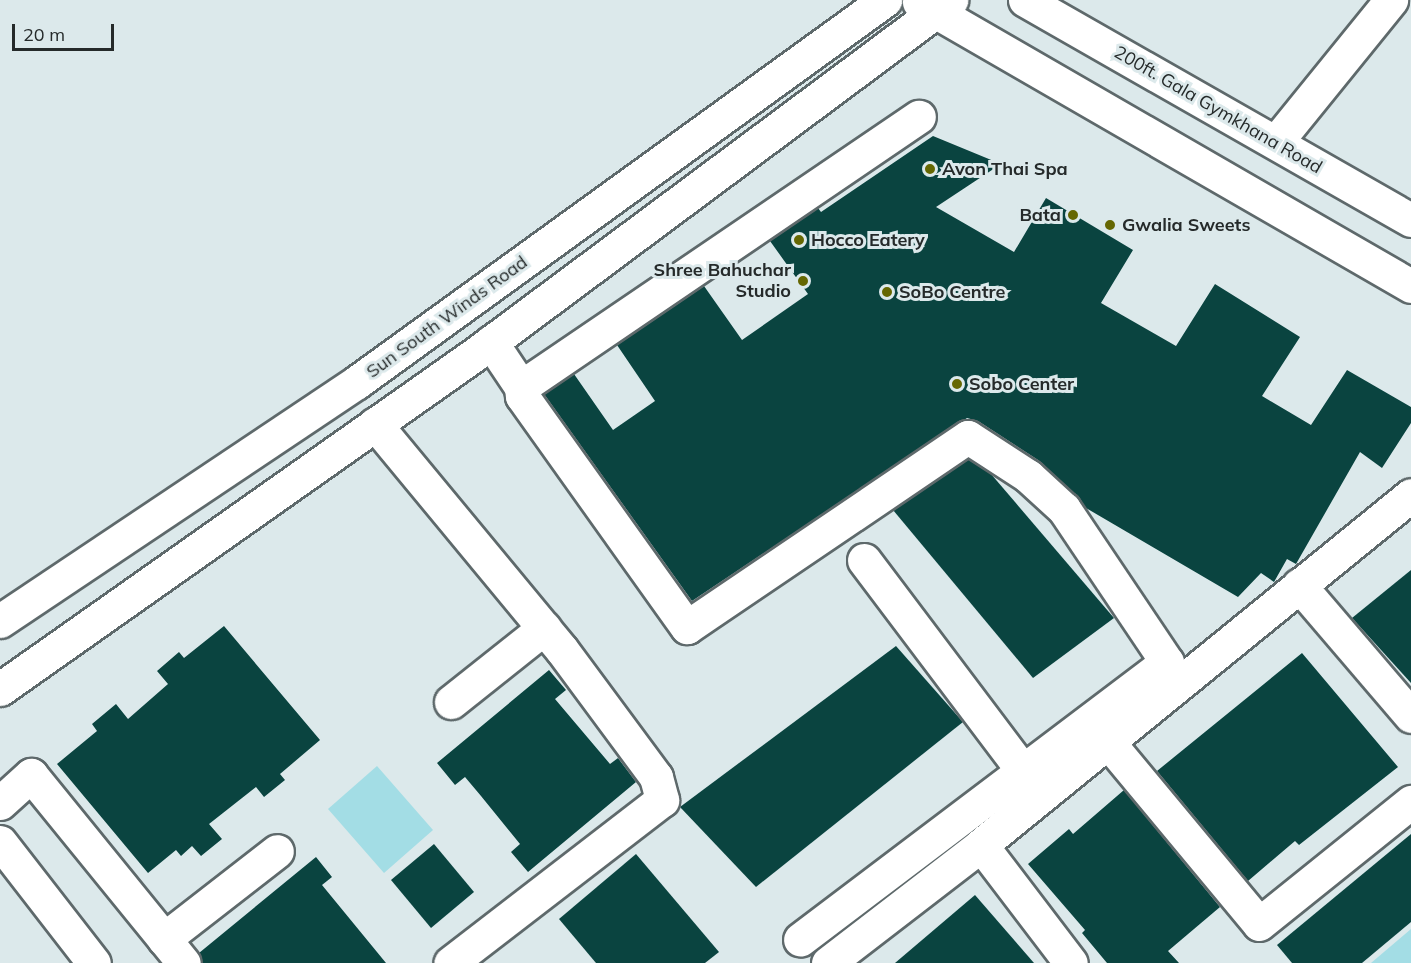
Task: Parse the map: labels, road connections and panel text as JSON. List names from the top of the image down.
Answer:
{
  "streets": {
    "street": ["200ft. Gala Gymkhana Road", "Sun South Winds Road"]
  },
  "places": [
    "Avon Thai Spa",
    "Bata",
    "Gwalia Sweets",
    "Hocco Eatery",
    "Shree Bahuchar Studio",
    "SoBo Centre",
    "Sobo Center"
  ],
  "scale_bar": "20 m"
}
